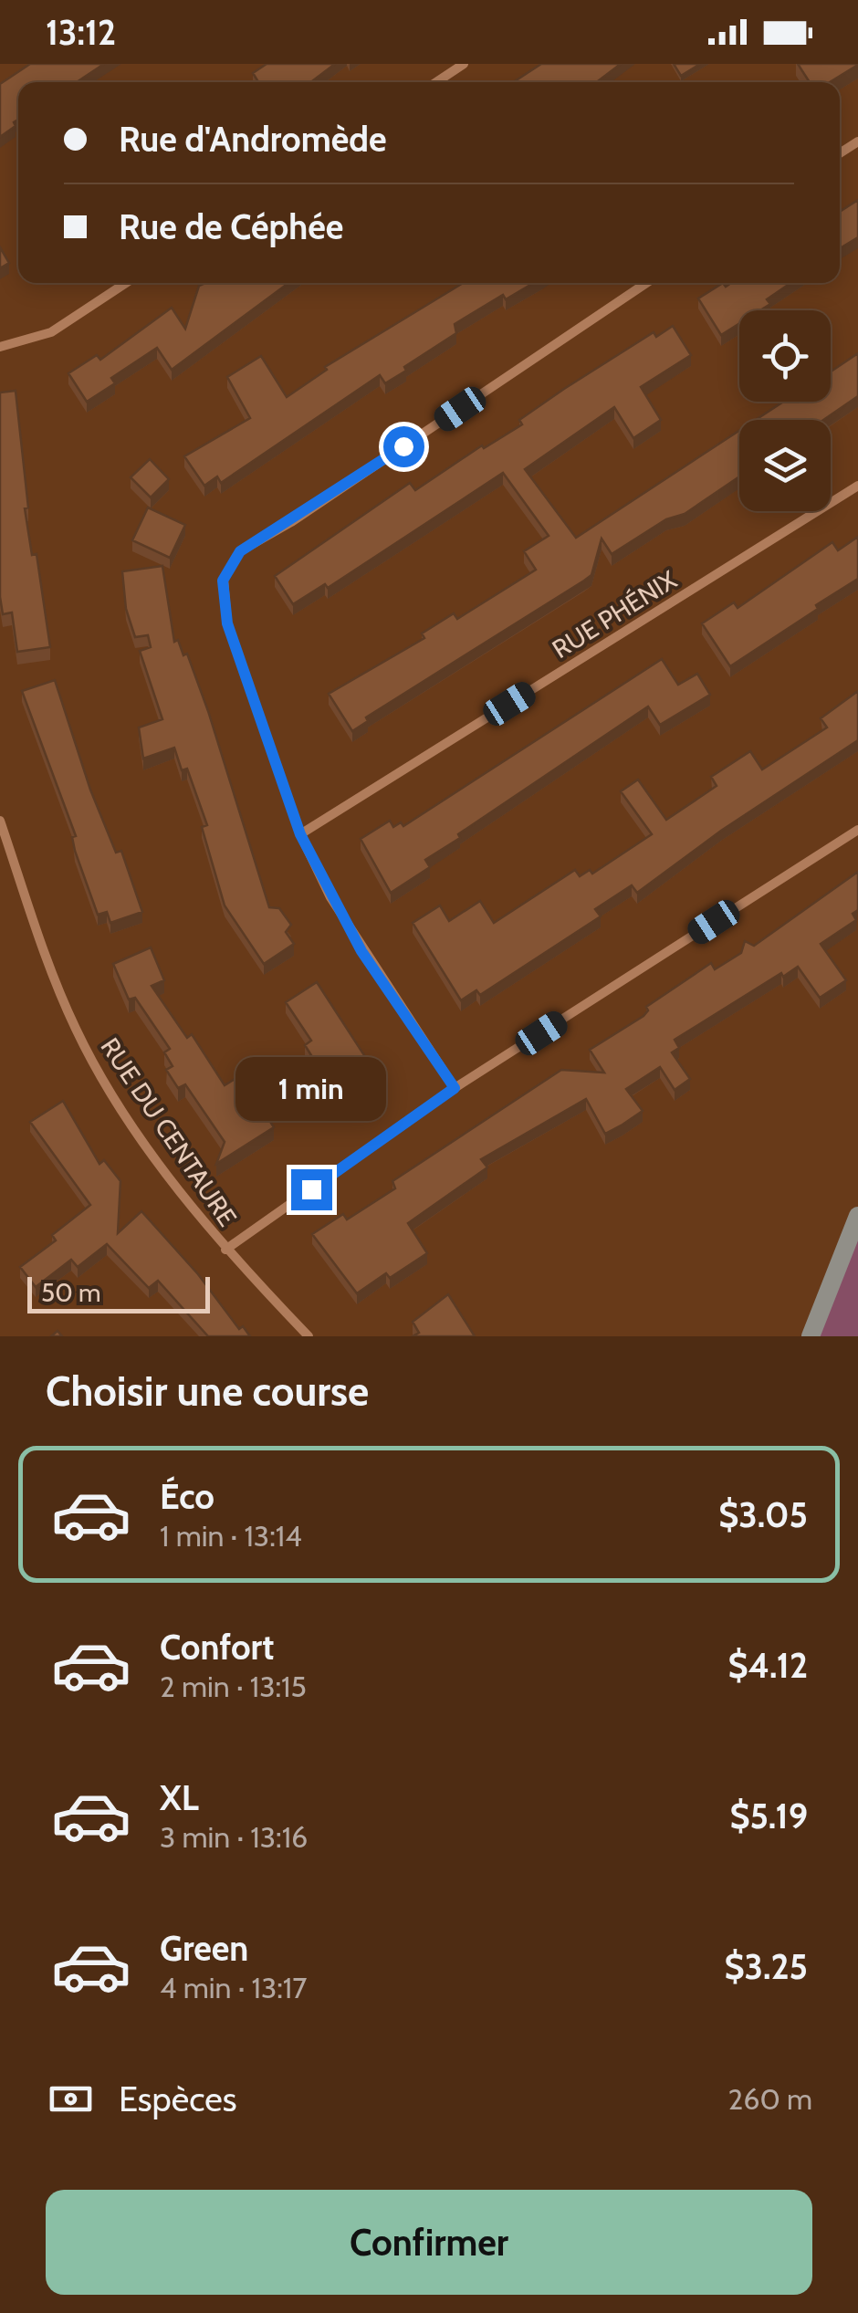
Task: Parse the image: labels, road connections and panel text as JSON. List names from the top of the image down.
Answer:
{
  "streets": {
    "street": ["RUE PHÉNIX", "RUE DU CENTAURE"]
  },
  "scale_bar": "50 m",
  "page": {
    "status": "13:12",
    "banner": ["Rue d'Andromède", "Rue de Céphée"],
    "bubble": "1 min",
    "scale": "50 m",
    "heading": "Choisir une course",
    "list": [
      {
        "name": "Éco",
        "note": "1 min · 13:14",
        "value": "$3.05"
      },
      {
        "name": "Confort",
        "note": "2 min · 13:15",
        "value": "$4.12"
      },
      {
        "name": "XL",
        "note": "3 min · 13:16",
        "value": "$5.19"
      },
      {
        "name": "Green",
        "note": "4 min · 13:17",
        "value": "$3.25"
      }
    ],
    "pay": ["Espèces", "260 m"],
    "buttons": "Confirmer"
  }
}
